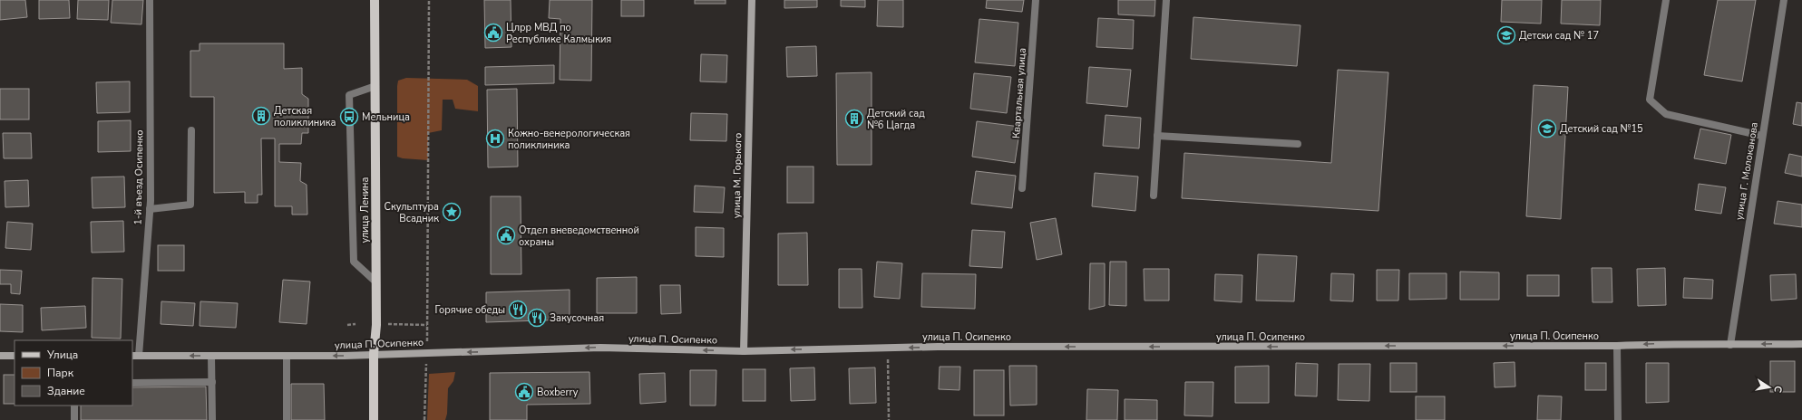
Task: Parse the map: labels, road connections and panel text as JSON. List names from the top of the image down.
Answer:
{
  "streets": {
    "main road": ["улица М. Горького", "улица Ленина", "улица П. Осипенко"],
    "street": ["Квартальная улица", "улица Г. Молоканова", "1-й въезд Осипенко"]
  },
  "crossings": [
    ["улица Г. Молоканова", "улица П. Осипенко"],
    ["улица М. Горького", "улица П. Осипенко"],
    ["1-й въезд Осипенко", "улица П. Осипенко"],
    ["улица Ленина", "улица П. Осипенко"]
  ],
  "one_way": ["улица П. Осипенко"],
  "places": {
    "public building": ["Цлрр МВД по Республике Калмыкия", "Отдел вневедомственной охраны", "Boxberry"],
    "school or university": ["Детски сад № 17", "Детский сад №15"],
    "building": ["Детская поликлиника", "Детский сад №6 Цагда"],
    "bus stop": ["Мельница"],
    "hospital": ["Кожно-венерологическая поликлиника"],
    "place": ["Скульптура Всадник"],
    "restaurant": ["Горячие обеды", "Закусoчная"]
  },
  "legend": ["Улица", "Парк", "Здание"],
  "north": "right"
}
